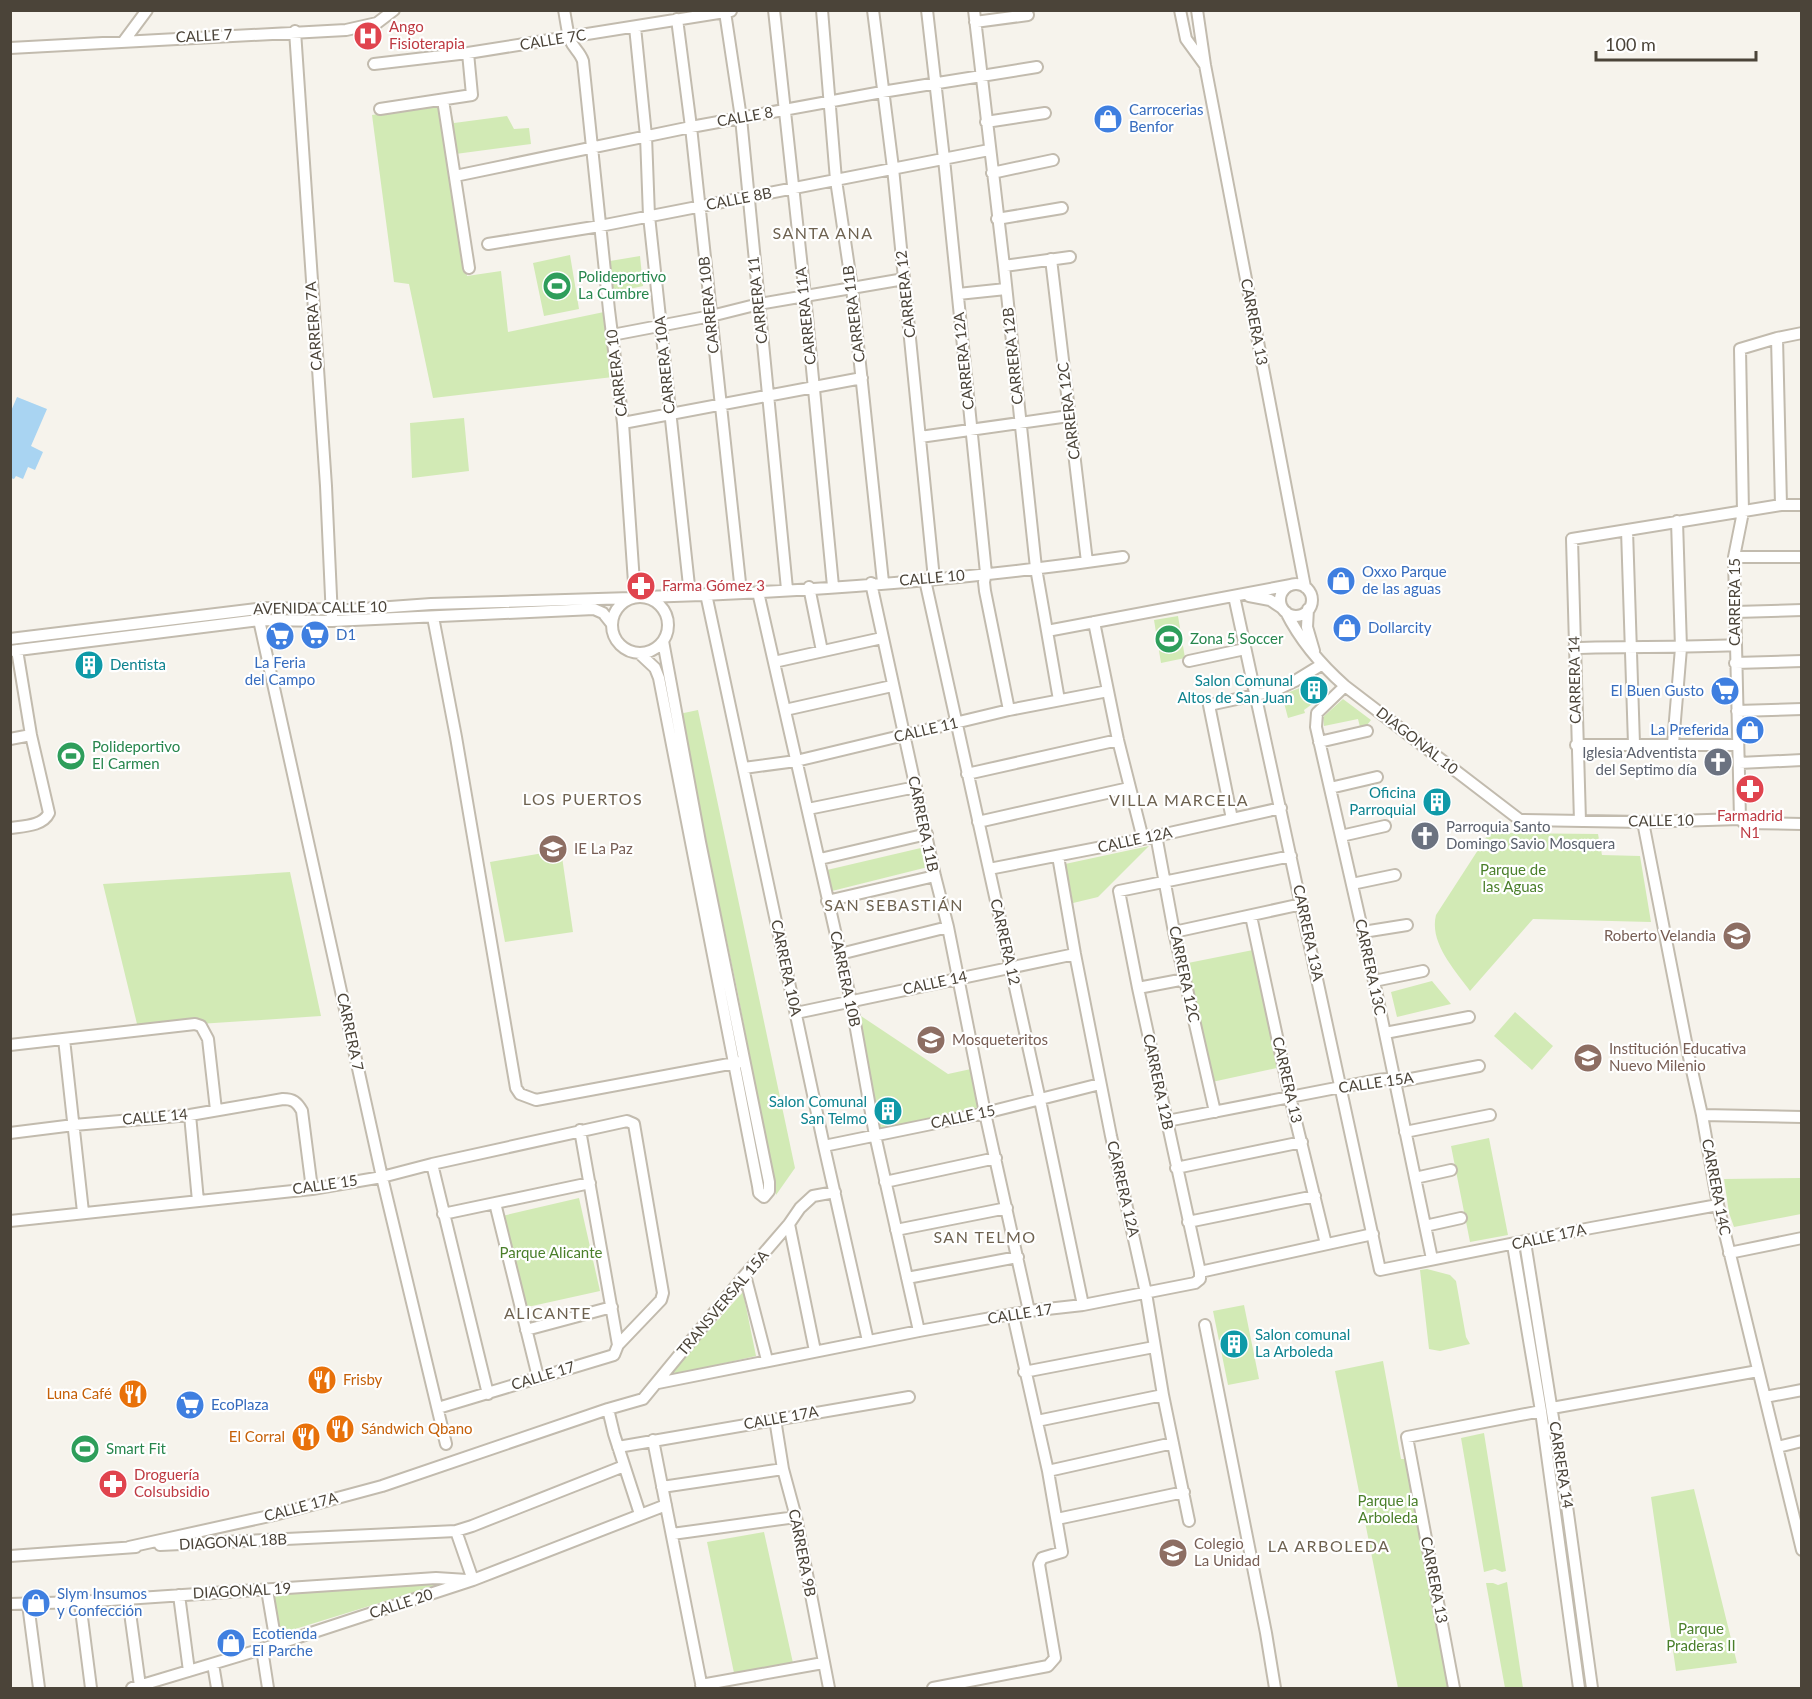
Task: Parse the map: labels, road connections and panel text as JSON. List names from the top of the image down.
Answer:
{
  "streets": {
    "street": [
      "CALLE 7",
      "CALLE 7C",
      "CALLE 8",
      "CALLE 8B",
      "CARRERA 12",
      "CARRERA 11",
      "CARRERA 10B",
      "CARRERA 11B",
      "CARRERA 11A",
      "CARRERA 13",
      "CARRERA 7A",
      "CARRERA 12B",
      "CARRERA 12A",
      "CARRERA 10A",
      "CARRERA 10",
      "CARRERA 12C",
      "CALLE 10",
      "CARRERA 15",
      "AVENIDA CALLE 10",
      "CARRERA 14",
      "CALLE 11",
      "DIAGONAL 10",
      "CALLE 12A",
      "CARRERA 13A",
      "CARRERA 13C",
      "CALLE 14",
      "CARRERA 7",
      "CALLE 15A",
      "CALLE 15",
      "CARRERA 14C",
      "CALLE 17A",
      "TRANSVERSAL 15A",
      "CALLE 17",
      "DIAGONAL 18B",
      "CARRERA 9B",
      "DIAGONAL 19",
      "CALLE 20"
    ]
  },
  "crossings": [
    ["CALLE 7", "CARRERA 7A"],
    ["CALLE 7C", "CARRERA 11"],
    ["CALLE 7C", "CARRERA 10B"],
    ["CALLE 7C", "CARRERA 10A"],
    ["CALLE 7C", "CARRERA 10"],
    ["CALLE 8", "CARRERA 12"],
    ["CALLE 8", "CARRERA 11"],
    ["CALLE 8", "CARRERA 10B"],
    ["CALLE 8", "CARRERA 11B"],
    ["CALLE 8", "CARRERA 11A"],
    ["CALLE 8", "CARRERA 12B"],
    ["CALLE 8", "CARRERA 12A"],
    ["CALLE 8", "CARRERA 10A"],
    ["CALLE 8", "CARRERA 10"],
    ["CALLE 8B", "CARRERA 12"],
    ["CALLE 8B", "CARRERA 11"],
    ["CALLE 8B", "CARRERA 10B"],
    ["CALLE 8B", "CARRERA 11B"],
    ["CALLE 8B", "CARRERA 11A"],
    ["CALLE 8B", "CARRERA 12B"],
    ["CALLE 8B", "CARRERA 12A"],
    ["CALLE 8B", "CARRERA 10A"],
    ["CALLE 8B", "CARRERA 10"],
    ["CARRERA 12", "CALLE 10"],
    ["CARRERA 12", "CALLE 11"],
    ["CARRERA 12", "CALLE 12A"],
    ["CARRERA 12", "CALLE 14"],
    ["CARRERA 12", "CALLE 15"],
    ["CARRERA 12", "CALLE 17"],
    ["CARRERA 11", "CALLE 10"],
    ["CARRERA 10B", "CALLE 10"],
    ["CARRERA 10B", "AVENIDA CALLE 10"],
    ["CARRERA 10B", "CALLE 11"],
    ["CARRERA 10B", "CALLE 14"],
    ["CARRERA 10B", "CALLE 15"],
    ["CARRERA 10B", "CALLE 17"],
    ["CARRERA 11B", "CALLE 10"],
    ["CARRERA 11B", "CALLE 11"],
    ["CARRERA 11B", "CALLE 14"],
    ["CARRERA 11B", "CALLE 15"],
    ["CARRERA 11B", "CALLE 17"],
    ["CARRERA 11A", "CALLE 10"],
    ["CARRERA 13", "CARRERA 14"],
    ["CARRERA 13", "DIAGONAL 10"],
    ["CARRERA 13", "CALLE 15A"],
    ["CARRERA 13", "CALLE 17"],
    ["CARRERA 7A", "AVENIDA CALLE 10"],
    ["CARRERA 12B", "CARRERA 12C"],
    ["CARRERA 12B", "CALLE 10"],
    ["CARRERA 12B", "CALLE 11"],
    ["CARRERA 12B", "CALLE 15A"],
    ["CARRERA 12B", "CALLE 17"],
    ["CARRERA 12A", "CALLE 10"],
    ["CARRERA 12A", "CALLE 11"],
    ["CARRERA 12A", "CALLE 12A"],
    ["CARRERA 12A", "CALLE 14"],
    ["CARRERA 12A", "CALLE 15"],
    ["CARRERA 12A", "CALLE 17"],
    ["CARRERA 10A", "AVENIDA CALLE 10"],
    ["CARRERA 10A", "CALLE 11"],
    ["CARRERA 10A", "CALLE 14"],
    ["CARRERA 10A", "CALLE 15"],
    ["CARRERA 10A", "TRANSVERSAL 15A"],
    ["CARRERA 10A", "CALLE 17"],
    ["CARRERA 10", "AVENIDA CALLE 10"],
    ["CARRERA 12C", "CALLE 10"],
    ["CARRERA 12C", "CALLE 12A"],
    ["CARRERA 12C", "CALLE 15A"],
    ["CALLE 10", "CARRERA 15"],
    ["CALLE 10", "AVENIDA CALLE 10"],
    ["CALLE 10", "CARRERA 14"],
    ["CALLE 10", "DIAGONAL 10"],
    ["CALLE 10", "CARRERA 14C"],
    ["AVENIDA CALLE 10", "CARRERA 7"],
    ["CARRERA 14", "CALLE 17A"],
    ["DIAGONAL 10", "CARRERA 13C"],
    ["CALLE 12A", "CARRERA 13A"],
    ["CARRERA 13A", "CALLE 15A"],
    ["CARRERA 13A", "CALLE 17A"],
    ["CARRERA 13A", "CALLE 17"],
    ["CARRERA 13C", "CALLE 15A"],
    ["CARRERA 13C", "CALLE 17A"],
    ["CALLE 14", "CALLE 15"],
    ["CARRERA 7", "CALLE 15"],
    ["CARRERA 7", "CALLE 17"],
    ["CALLE 15", "CALLE 17"],
    ["CARRERA 14C", "CALLE 17A"],
    ["CALLE 17A", "TRANSVERSAL 15A"],
    ["CALLE 17A", "DIAGONAL 18B"],
    ["CALLE 17A", "CARRERA 9B"],
    ["TRANSVERSAL 15A", "CALLE 17"],
    ["DIAGONAL 19", "CALLE 20"]
  ],
  "districts": [
    "SANTA ANA",
    "LOS PUERTOS",
    "VILLA MARCELA",
    "SAN SEBASTIÁN",
    "SAN TELMO",
    "ALICANTE",
    "LA ARBOLEDA"
  ],
  "parks": [
    "Parque de las Aguas",
    "Parque Alicante",
    "Parque la Arboleda",
    "Parque Praderas II"
  ],
  "places": {
    "hospital": ["Ango Fisioterapia"],
    "shop": [
      "Carrocerias Benfor",
      "Oxxo Parque de las aguas",
      "Dollarcity",
      "La Preferida",
      "Slym Insumos y Confección",
      "Ecotienda El Parche"
    ],
    "sports": [
      "Polideportivo La Cumbre",
      "Zona 5 Soccer",
      "Polideportivo El Carmen",
      "Smart Fit"
    ],
    "pharmacy": ["Farma Gómez 3", "Farmadrid N1", "Droguería Colsubsidio"],
    "supermarket": [
      "D1",
      "La Feria del Campo",
      "El Buen Gusto",
      "EcoPlaza"
    ],
    "building": [
      "Dentista",
      "Salon Comunal Altos de San Juan",
      "Oficina Parroquial",
      "Salon Comunal San Telmo",
      "Salon comunal La Arboleda"
    ],
    "church": ["Iglesia Adventista del Septimo día", "Parroquia Santo Domingo Savio Mosquera"],
    "school or university": [
      "IE La Paz",
      "Roberto Velandia",
      "Mosqueteritos",
      "Institución Educativa Nuevo Milenio",
      "Colegio La Unidad"
    ],
    "restaurant": [
      "Frisby",
      "Luna Café",
      "Sándwich Qbano",
      "El Corral"
    ]
  },
  "scale_bar": "100 m"
}
